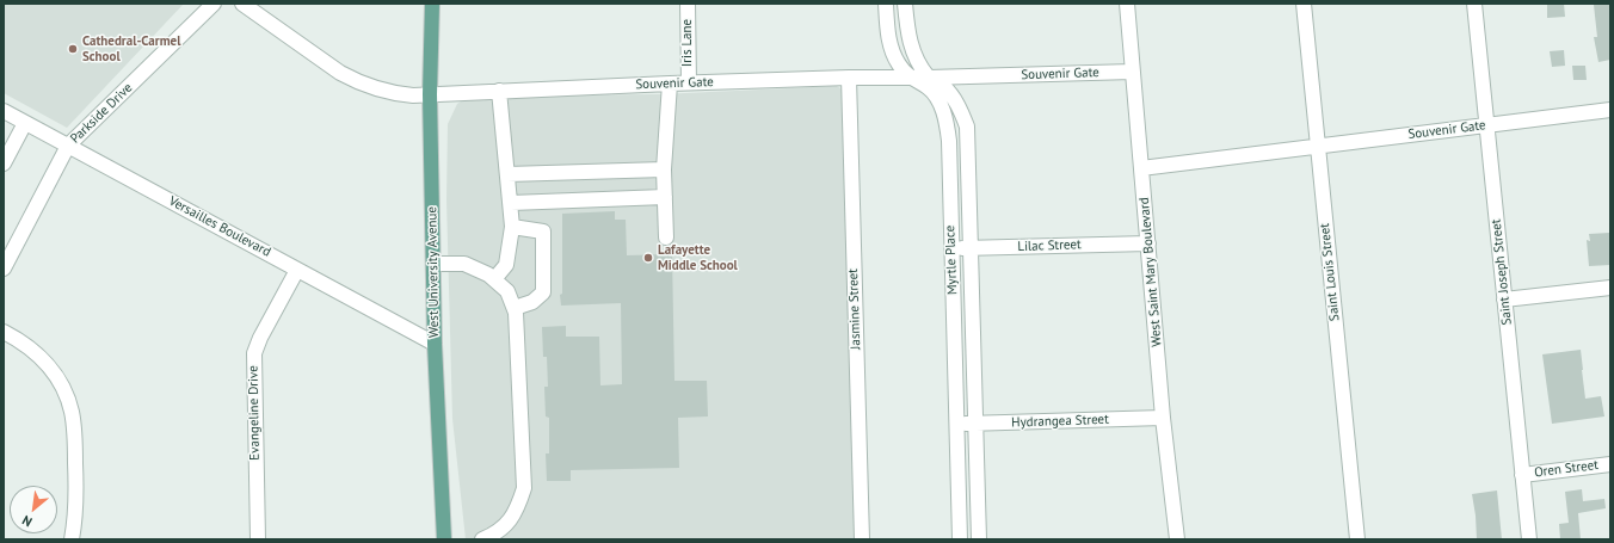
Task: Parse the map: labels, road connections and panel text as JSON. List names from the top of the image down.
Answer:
{
  "streets": {
    "main road": ["West University Avenue"],
    "street": [
      "Iris Lane",
      "Souvenir Gate",
      "Parkside Drive",
      "Versailles Boulevard",
      "Lilac Street",
      "Myrtle Place",
      "West Saint Mary Boulevard",
      "Saint Louis Street",
      "Saint Joseph Street",
      "Jasmine Street",
      "Evangeline Drive",
      "Hydrangea Street",
      "Oren Street"
    ]
  },
  "crossings": [
    ["Iris Lane", "Souvenir Gate"],
    ["Souvenir Gate", "Myrtle Place"],
    ["Souvenir Gate", "West University Avenue"],
    ["Souvenir Gate", "West Saint Mary Boulevard"],
    ["Souvenir Gate", "Saint Louis Street"],
    ["Souvenir Gate", "Saint Joseph Street"],
    ["Souvenir Gate", "Jasmine Street"],
    ["Parkside Drive", "Versailles Boulevard"],
    ["Versailles Boulevard", "West University Avenue"],
    ["Versailles Boulevard", "Evangeline Drive"],
    ["Lilac Street", "Myrtle Place"],
    ["Lilac Street", "West Saint Mary Boulevard"],
    ["Myrtle Place", "Hydrangea Street"],
    ["West Saint Mary Boulevard", "Hydrangea Street"],
    ["Saint Joseph Street", "Oren Street"]
  ],
  "places": ["Cathedral-Carmel School", "Lafayette Middle School"],
  "north": "bottom left"
}
